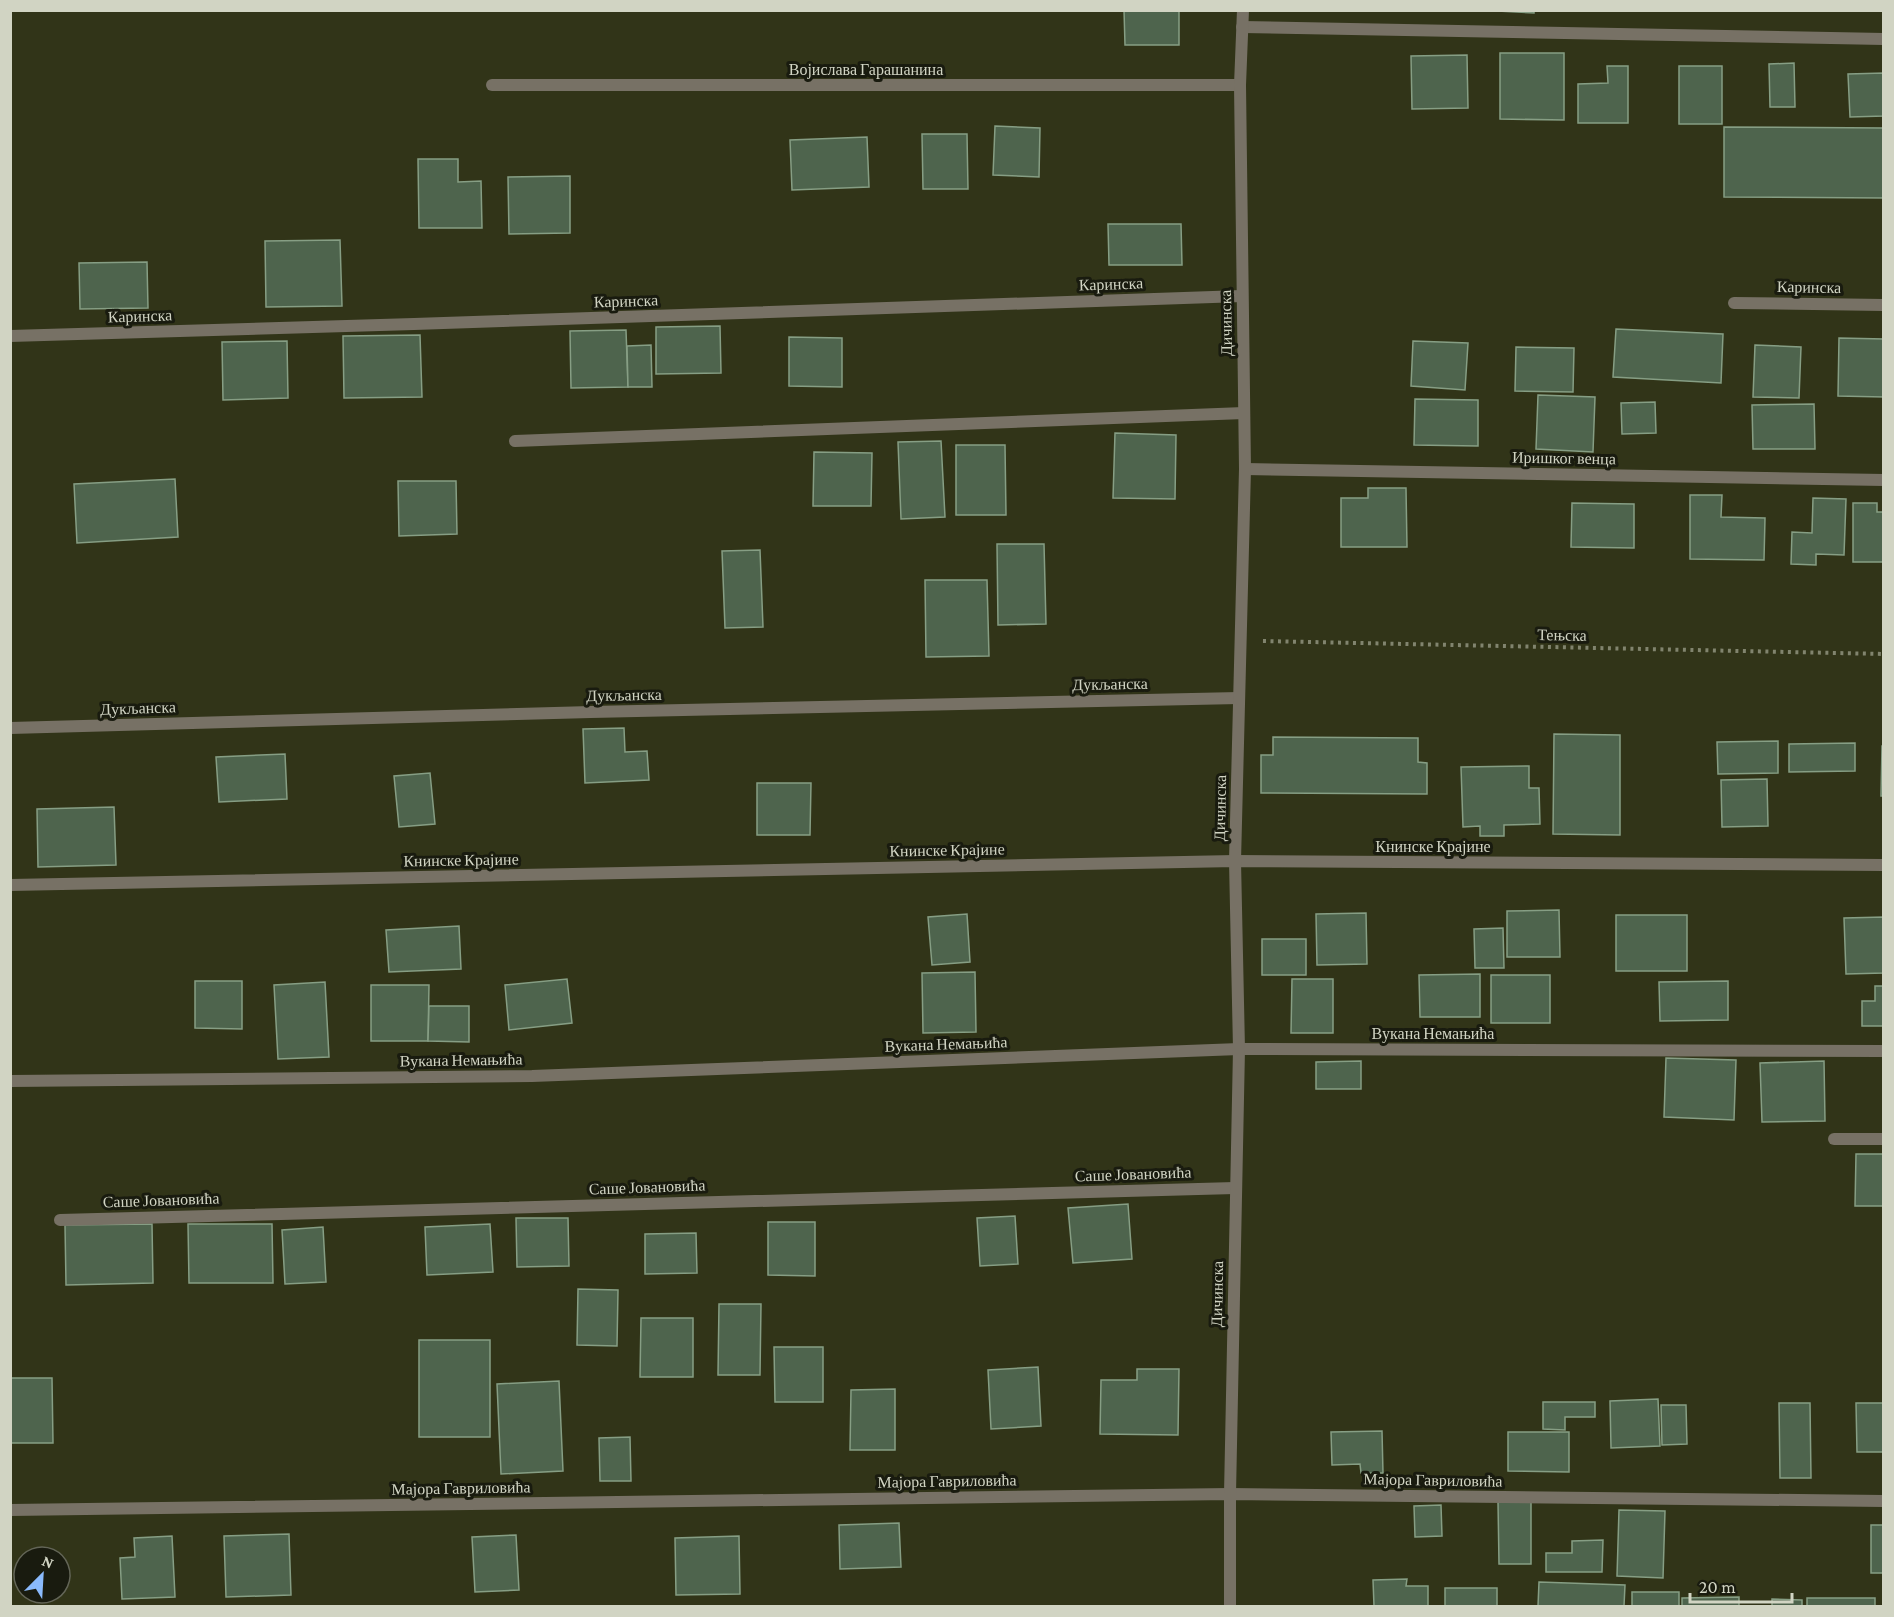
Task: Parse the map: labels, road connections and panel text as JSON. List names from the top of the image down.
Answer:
{
  "streets": {
    "street": [
      "Војислава Гарашанина",
      "Каринска",
      "Дичинска",
      "Иришког венца",
      "Дукљанска",
      "Книнске Крајине",
      "Вукана Немањића",
      "Саше Јовановића",
      "Мајора Гавриловића"
    ],
    "path": ["Тењска"]
  },
  "crossings": [
    ["Војислава Гарашанина", "Дичинска"],
    ["Каринска", "Дичинска"],
    ["Дичинска", "Иришког венца"],
    ["Дичинска", "Тењска"],
    ["Дичинска", "Дукљанска"],
    ["Дичинска", "Книнске Крајине"],
    ["Дичинска", "Вукана Немањића"],
    ["Дичинска", "Саше Јовановића"],
    ["Дичинска", "Мајора Гавриловића"]
  ],
  "scale_bar": "20 m",
  "north": "top right"
}
